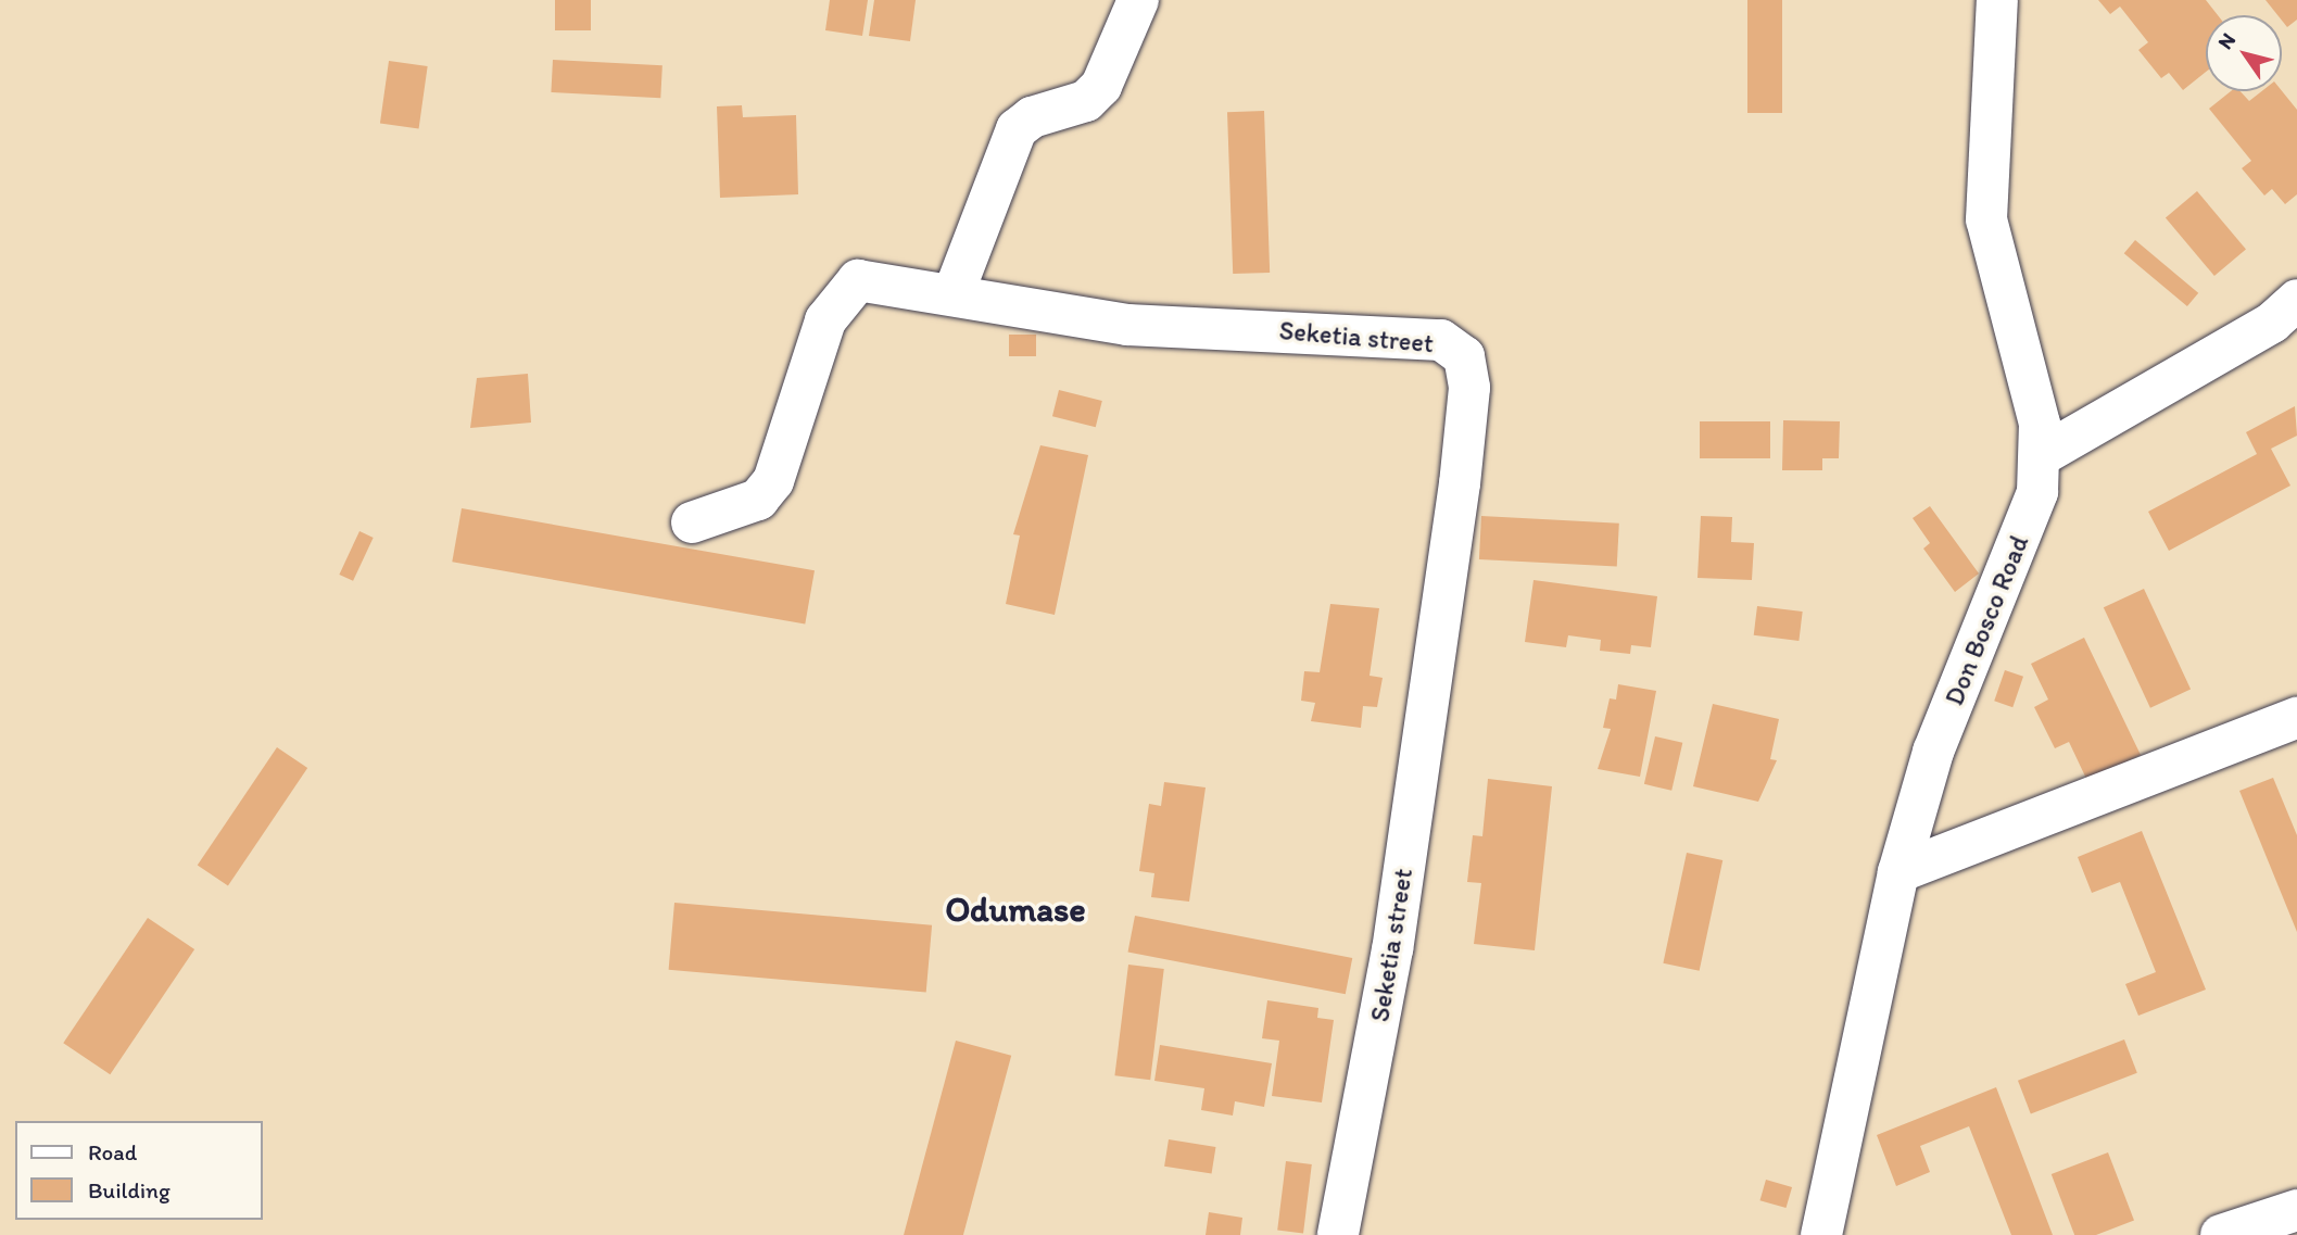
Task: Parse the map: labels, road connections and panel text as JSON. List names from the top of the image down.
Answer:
{
  "streets": {
    "street": ["Seketia street", "Don Bosco Road"]
  },
  "districts": ["Odumase"],
  "legend": ["Road", "Building"],
  "north": "top left"
}
